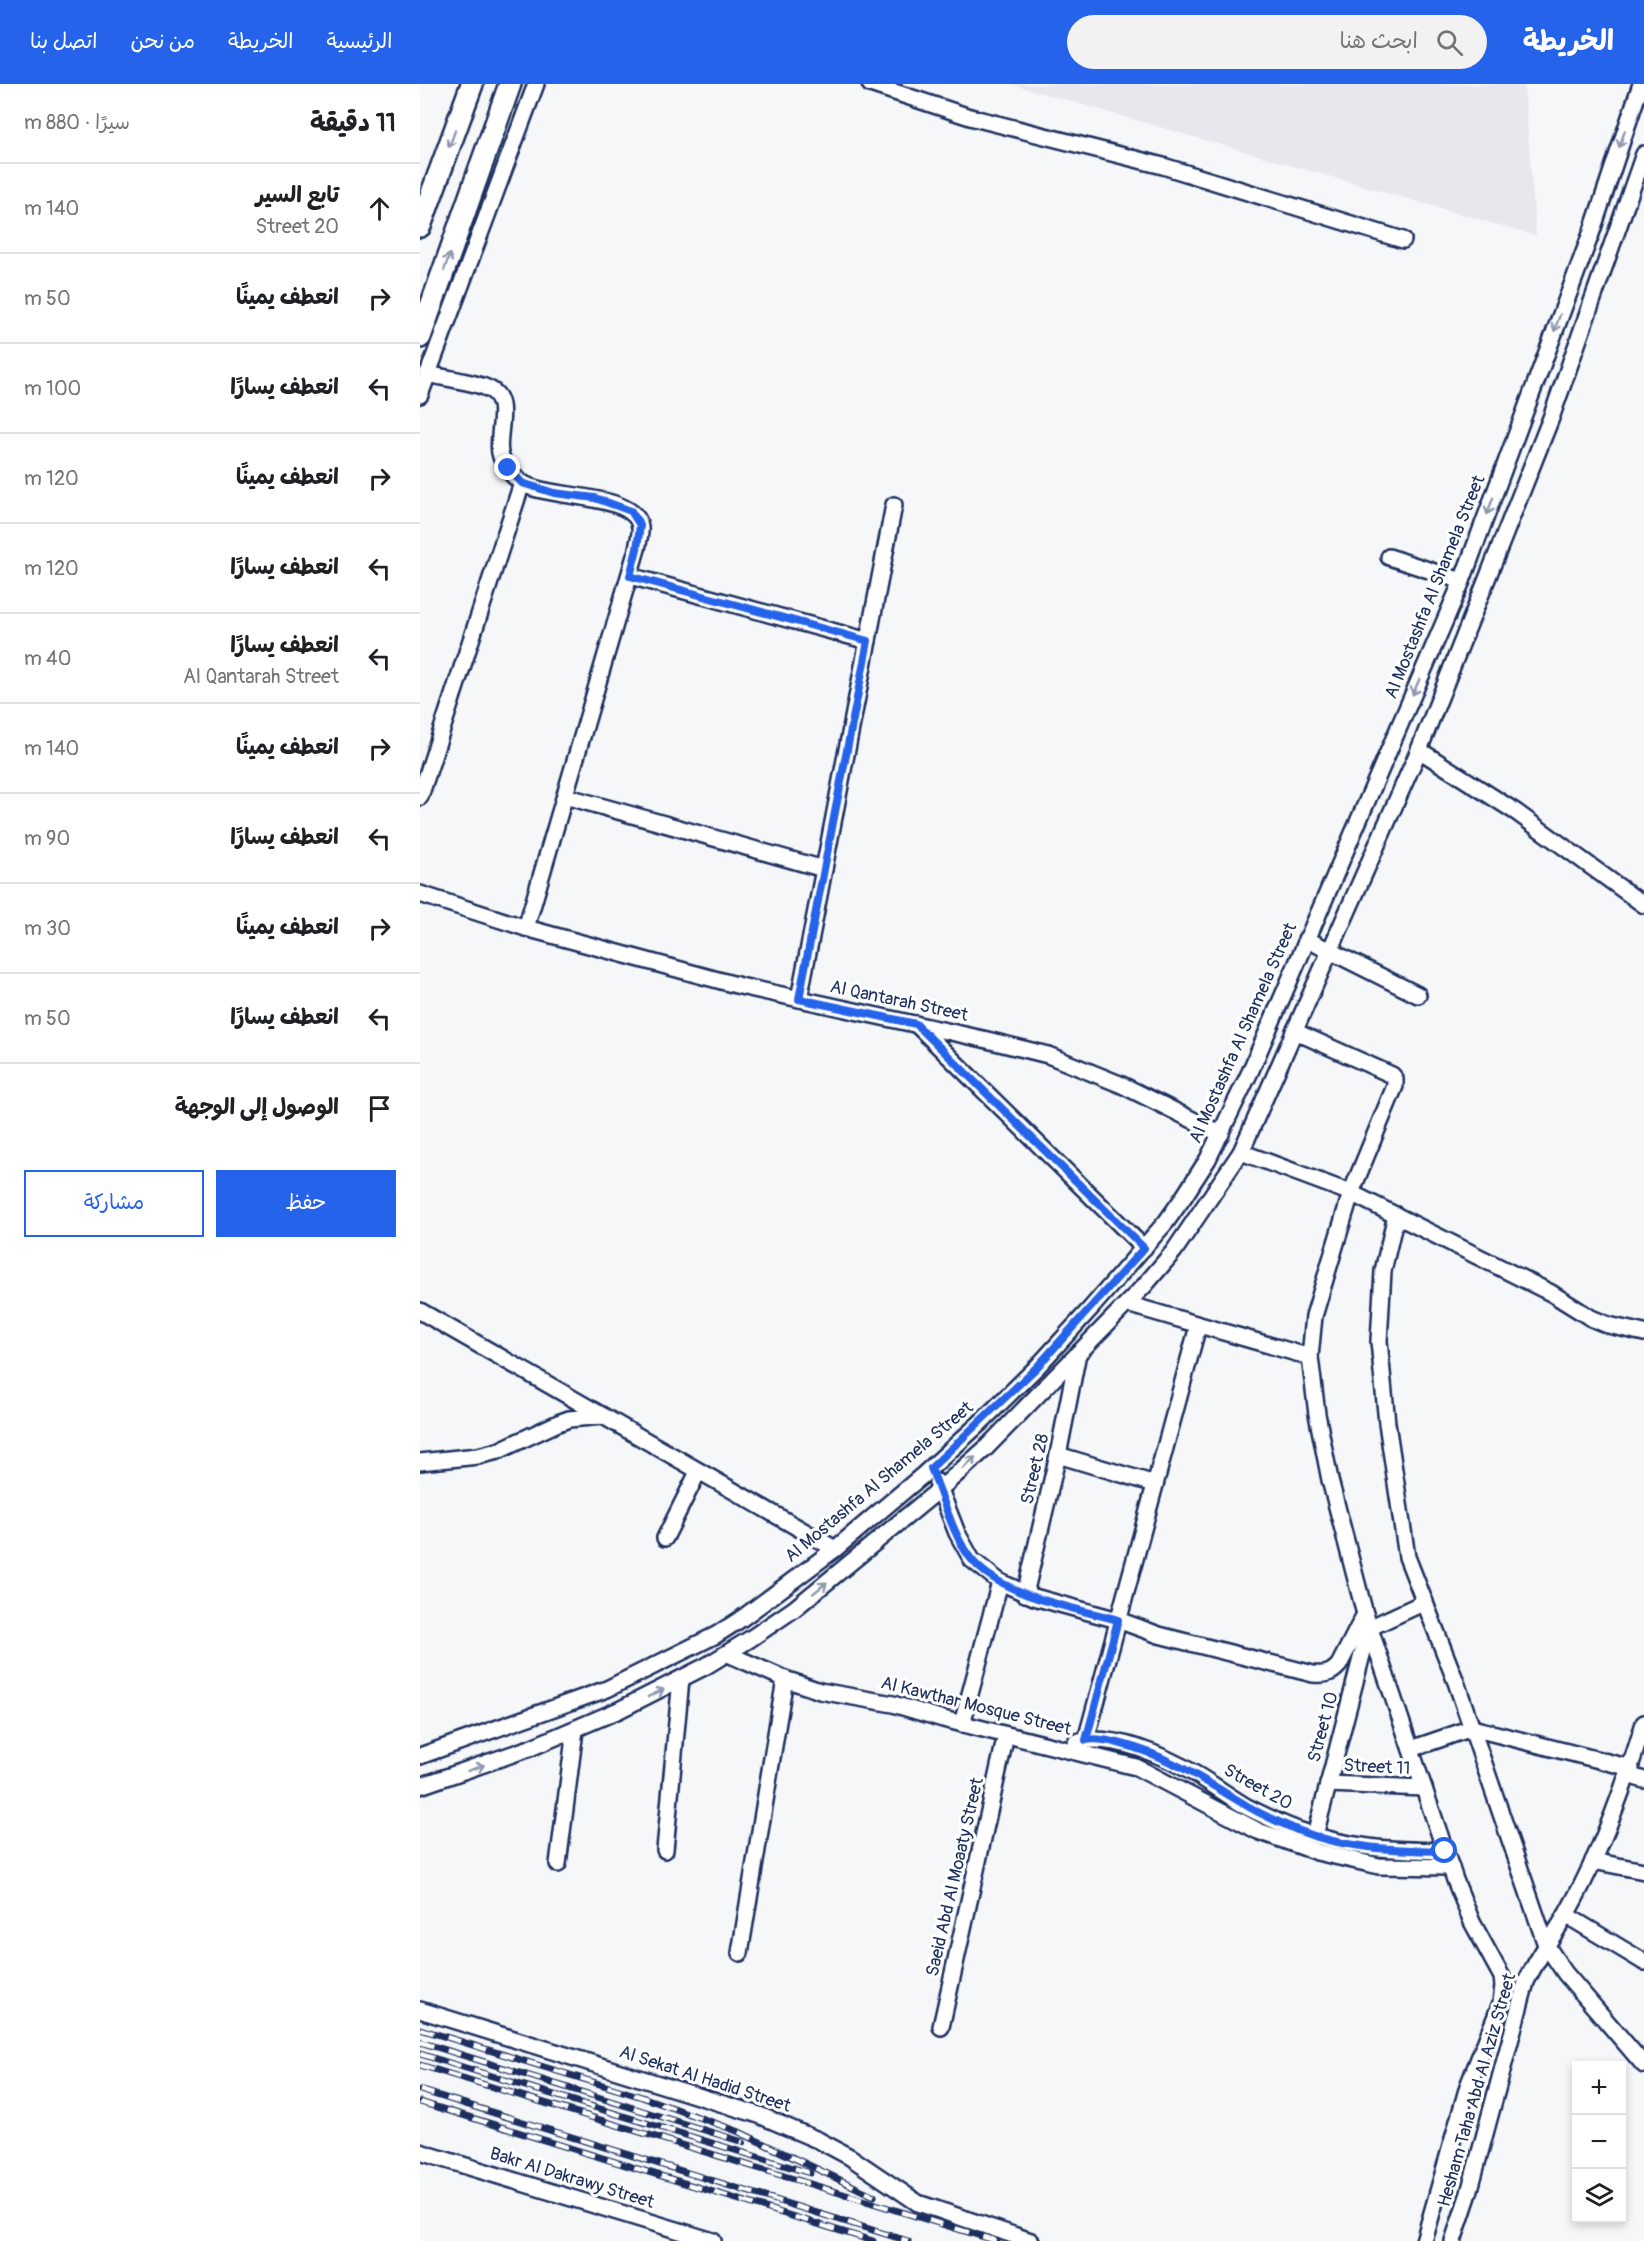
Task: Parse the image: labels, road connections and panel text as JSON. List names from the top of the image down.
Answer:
{
  "streets": {
    "street": [
      "Al Mostashfa Al Shamela Street",
      "Al Qantarah Street",
      "Street 28",
      "Al Kawthar Mosque Street",
      "Street 10",
      "Street 11",
      "Street 20",
      "Saeid Abd Al Moaaty Street",
      "Al Sekat Al Hadid Street",
      "Hesham Taha Abd Al Aziz Street",
      "Bakr Al Dakrawy Street"
    ]
  },
  "crossings": [
    ["Al Mostashfa Al Shamela Street", "Al Qantarah Street"],
    ["Al Kawthar Mosque Street", "Street 20"],
    ["Al Kawthar Mosque Street", "Saeid Abd Al Moaaty Street"],
    ["Street 10", "Street 11"],
    ["Street 10", "Street 20"]
  ],
  "page": {
    "header": "الخريطة",
    "search": "ابحث هنا",
    "nav": [
      "الرئيسية",
      "الخريطة",
      "من نحن",
      "اتصل بنا"
    ],
    "heading": ["11 دقيقة", "سيرًا · 880 m"],
    "list": [
      ["تابع السير", "Street 20", "140 m"],
      ["انعطف يمينًا", "50 m"],
      ["انعطف يسارًا", "100 m"],
      ["انعطف يمينًا", "120 m"],
      ["انعطف يسارًا", "120 m"],
      ["انعطف يسارًا", "Al Qantarah Street", "40 m"],
      ["انعطف يمينًا", "140 m"],
      ["انعطف يسارًا", "90 m"],
      ["انعطف يمينًا", "30 m"],
      ["انعطف يسارًا", "50 m"],
      "الوصول إلى الوجهة"
    ],
    "buttons": ["حفظ", "مشاركة"],
    "map_buttons": ["+", "−"]
  }
}
